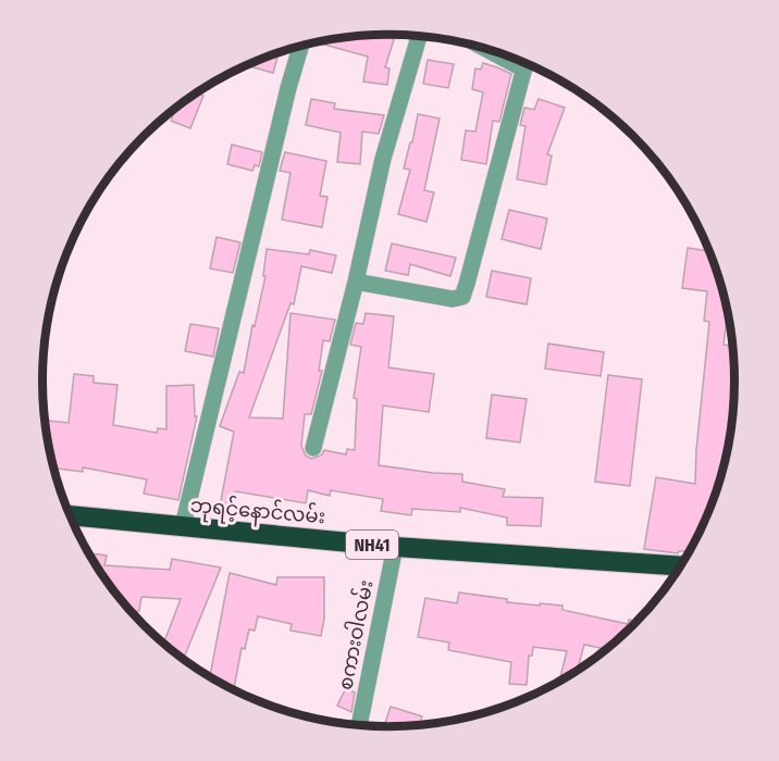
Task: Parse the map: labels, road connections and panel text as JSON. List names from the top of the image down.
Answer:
{
  "streets": {
    "highway": ["ဘုရင့်နောင်လမ်း", "NH41"],
    "street": ["စကားဝါလမ်း"]
  },
  "crossings": [
    ["ဘုရင့်နောင်လမ်း", "စကားဝါလမ်း"]
  ]
}
